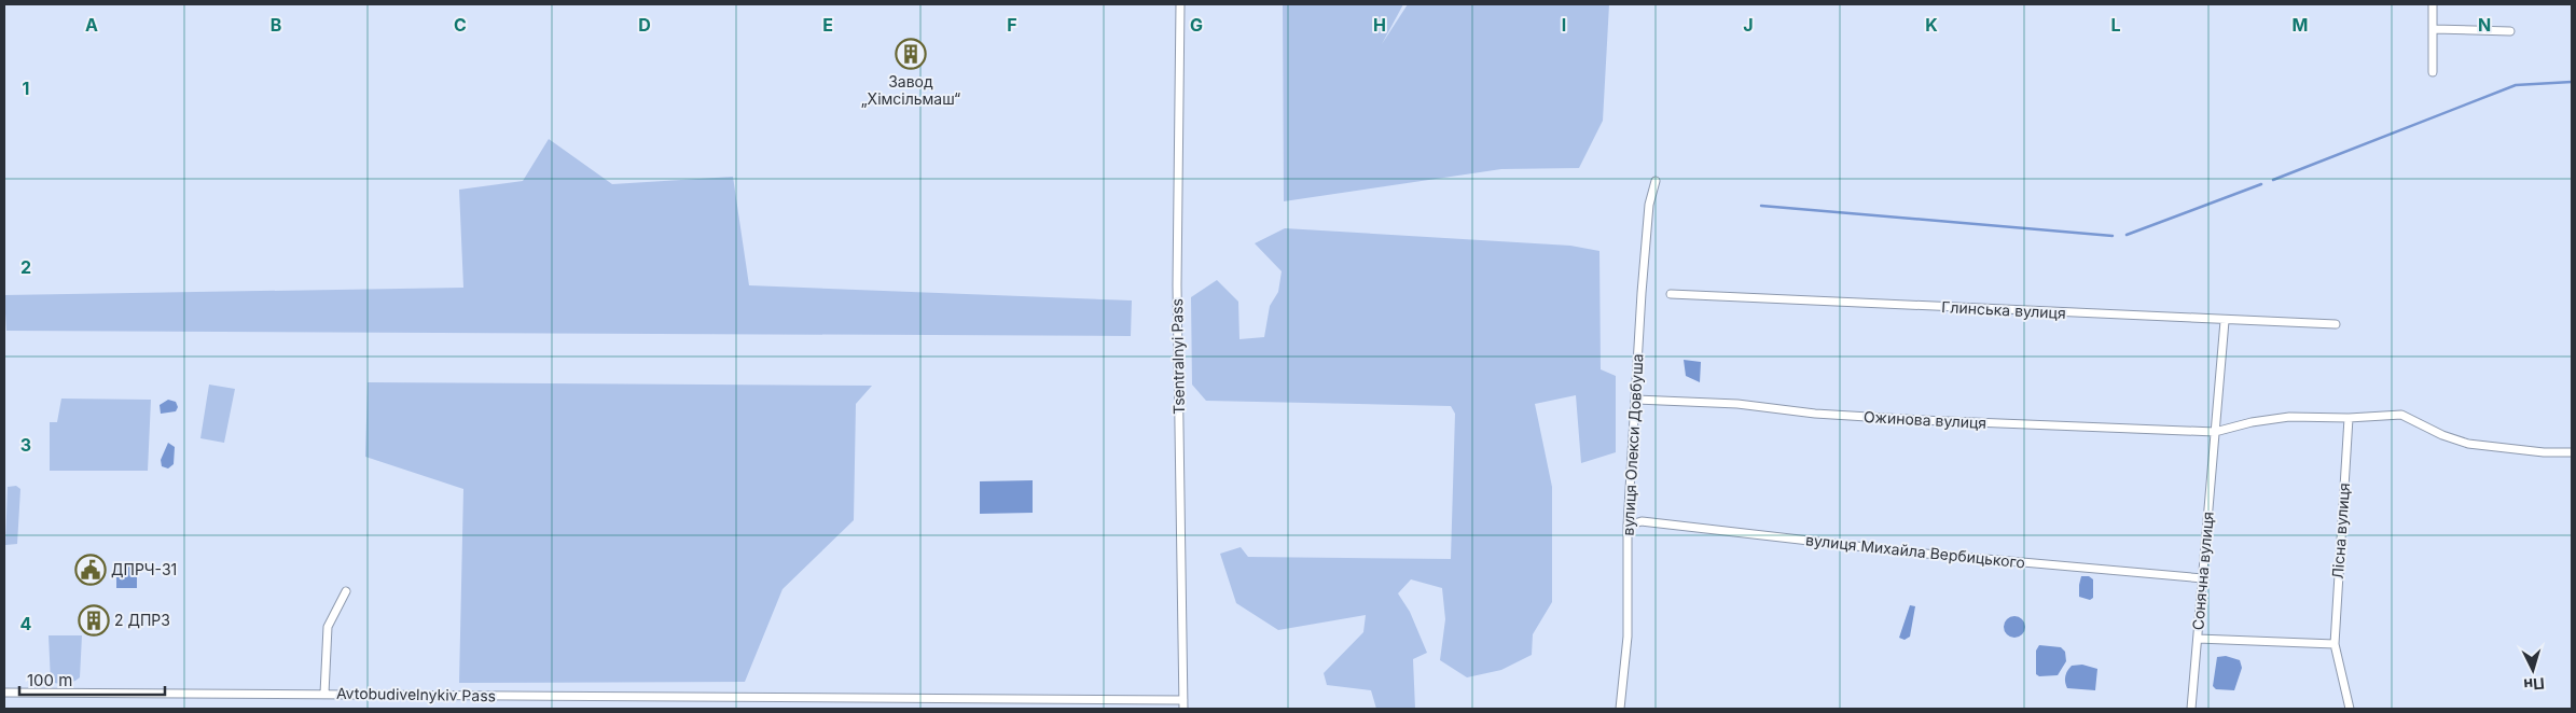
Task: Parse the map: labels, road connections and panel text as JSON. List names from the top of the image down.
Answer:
{
  "streets": {
    "street": [
      "Глинська вулиця",
      "Tsentralnyi Pass",
      "Ожинова вулиця",
      "вулиця Олекси Довбуша",
      "Лісна вулиця",
      "вулиця Михайла Вербицького",
      "Сонячна вулиця",
      "Avtobudivelnykiv Pass"
    ]
  },
  "crossings": [
    ["Глинська вулиця", "Сонячна вулиця"],
    ["Tsentralnyi Pass", "Avtobudivelnykiv Pass"],
    ["Ожинова вулиця", "вулиця Олекси Довбуша"],
    ["Ожинова вулиця", "Сонячна вулиця"],
    ["вулиця Олекси Довбуша", "вулиця Михайла Вербицького"],
    ["вулиця Михайла Вербицького", "Сонячна вулиця"]
  ],
  "places": {
    "building": ["Завод „Хімсільмаш“", "2 ДПРЗ"],
    "public building": ["ДПРЧ-31"]
  },
  "scale_bar": "100 m",
  "north": "bottom",
  "grid": {
    "columns": [
      "A",
      "B",
      "C",
      "D",
      "E",
      "F",
      "G",
      "H",
      "I",
      "J",
      "K",
      "L",
      "M",
      "N"
    ],
    "rows": [
      "1",
      "2",
      "3",
      "4"
    ]
  }
}
